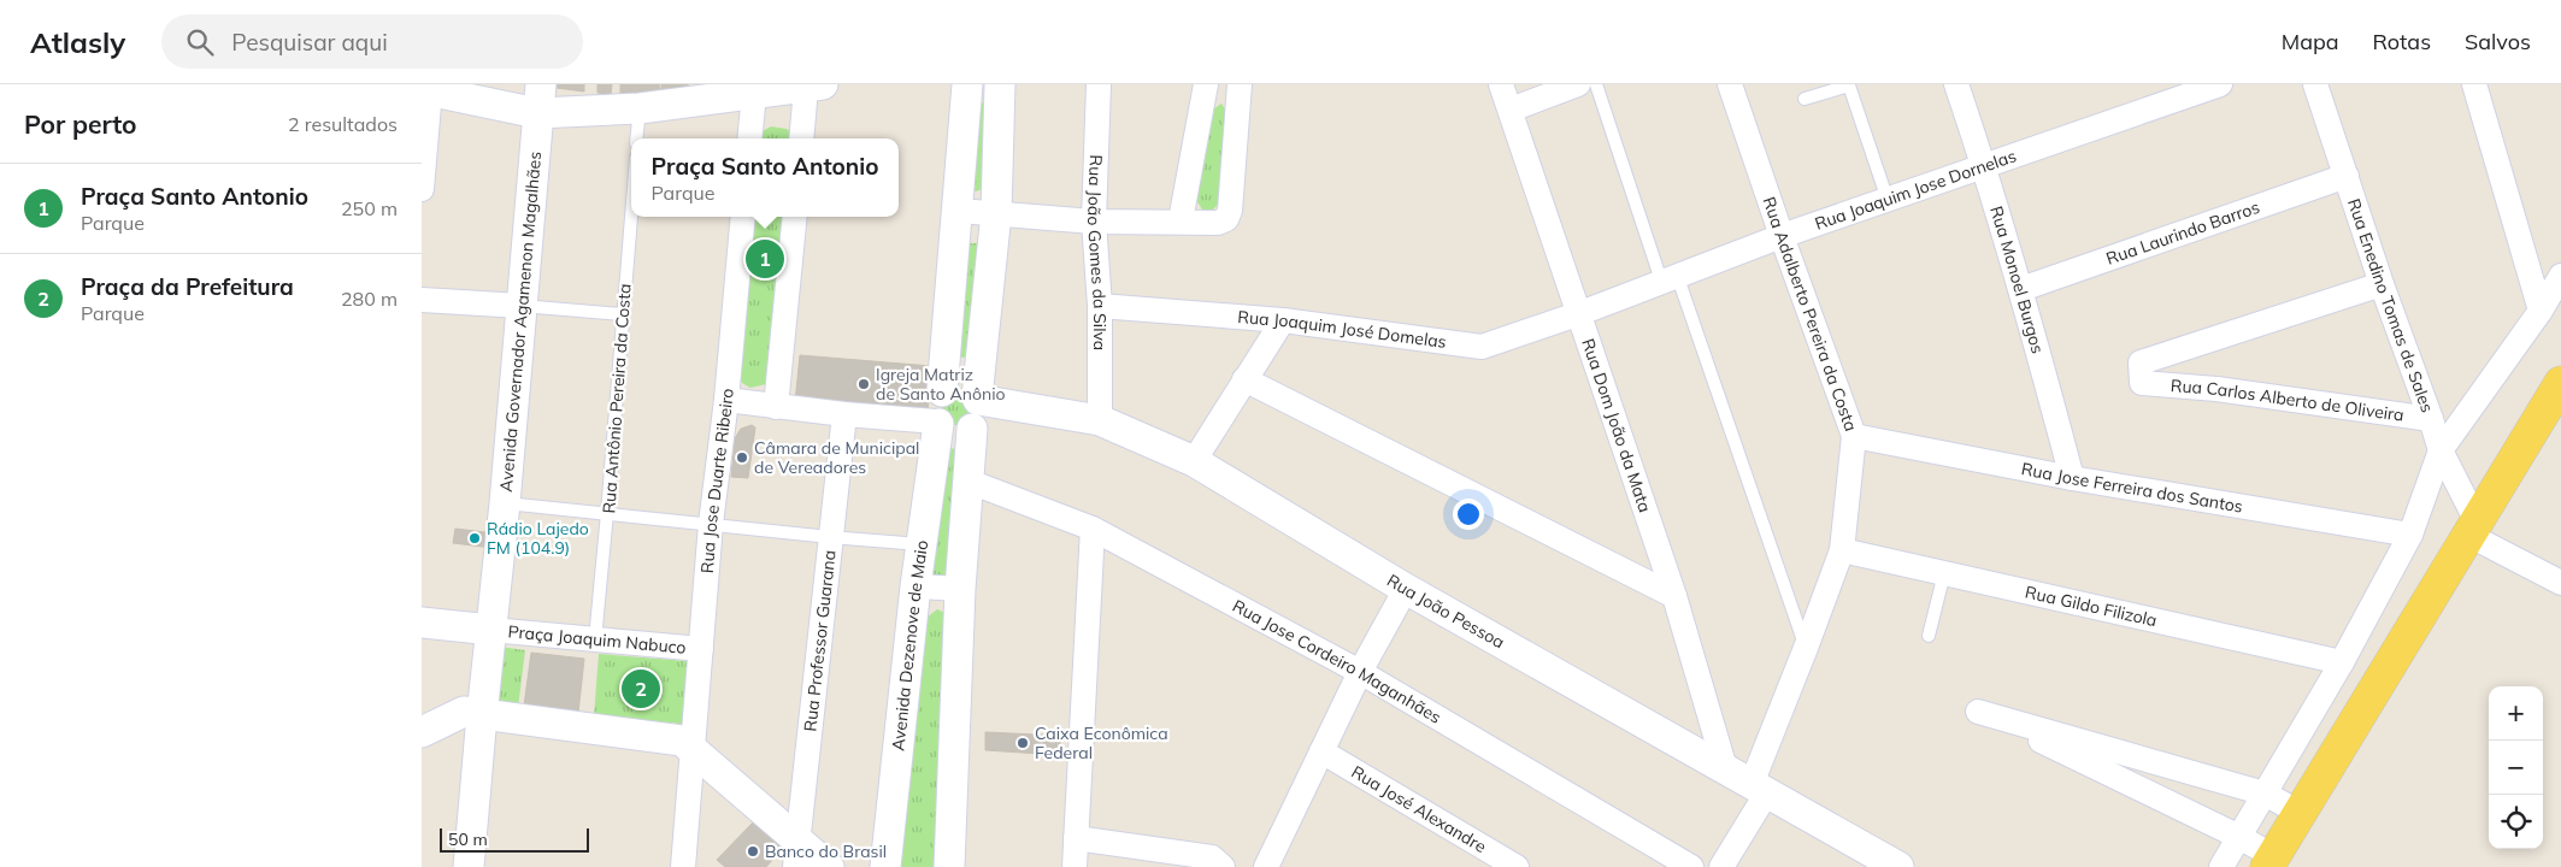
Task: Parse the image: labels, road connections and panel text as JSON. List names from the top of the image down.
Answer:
{
  "streets": {
    "street": [
      "Rua Joaquim Jose Dornelas",
      "Rua Laurindo Barros",
      "Rua João Gomes da Silva",
      "Rua Monoel Burgos",
      "Rua Enedino Tomas de Sales",
      "Rua Adalberto Pereira da Costa",
      "Avenida Governador Agamenon Magalhães",
      "Rua Joaquim José Domelas",
      "Rua Carlos Alberto de Oliveira",
      "Rua Dom João da Mata",
      "Rua Jose Duarte Ribeiro",
      "Rua Jose Ferreira dos Santos",
      "Rua Gildo Filizola",
      "Rua João Pessoa",
      "Praça Joaquim Nabuco",
      "Rua Professor Guarana",
      "Avenida Dezenove de Maio",
      "Rua Jose Cordeiro Maganhães",
      "Rua José Alexandre"
    ],
    "lane": ["Rua Antônio Pereira da Costa"]
  },
  "crossings": [
    ["Rua Joaquim Jose Dornelas", "Rua Monoel Burgos"],
    ["Rua Joaquim Jose Dornelas", "Rua Adalberto Pereira da Costa"],
    ["Rua Joaquim Jose Dornelas", "Rua Joaquim José Domelas"],
    ["Rua Joaquim Jose Dornelas", "Rua Dom João da Mata"],
    ["Rua Laurindo Barros", "Rua Monoel Burgos"],
    ["Rua Laurindo Barros", "Rua Enedino Tomas de Sales"],
    ["Rua João Gomes da Silva", "Rua Joaquim José Domelas"],
    ["Rua João Gomes da Silva", "Rua João Pessoa"],
    ["Rua Monoel Burgos", "Rua Jose Ferreira dos Santos"],
    ["Rua Enedino Tomas de Sales", "Rua Carlos Alberto de Oliveira"],
    ["Rua Adalberto Pereira da Costa", "Rua Jose Ferreira dos Santos"],
    ["Rua Adalberto Pereira da Costa", "Rua Gildo Filizola"],
    ["Rua Adalberto Pereira da Costa", "Rua João Pessoa"],
    ["Avenida Governador Agamenon Magalhães", "Praça Joaquim Nabuco"],
    ["Rua Joaquim José Domelas", "Rua Dom João da Mata"],
    ["Rua Antônio Pereira da Costa", "Praça Joaquim Nabuco"],
    ["Rua Dom João da Mata", "Rua João Pessoa"],
    ["Rua Jose Duarte Ribeiro", "Praça Joaquim Nabuco"],
    ["Rua João Pessoa", "Avenida Dezenove de Maio"]
  ],
  "places": [
    "Igreja Matriz de Santo Anônio",
    "Câmara de Municipal de Vereadores",
    "Rádio Lajedo FM (104.9)",
    "Caixa Econômica Federal",
    "Banco do Brasil"
  ],
  "scale_bar": "50 m",
  "page": {
    "header": "Atlasly",
    "search": "Pesquisar aqui",
    "nav": ["Mapa", "Rotas", "Salvos"],
    "heading": ["Por perto", "2 resultados"],
    "popup": ["Praça Santo Antonio", "Parque"],
    "list": [
      {
        "mark": "1",
        "name": "Praça Santo Antonio",
        "note": "Parque",
        "value": "250 m"
      },
      {
        "mark": "2",
        "name": "Praça da Prefeitura",
        "note": "Parque",
        "value": "280 m"
      }
    ],
    "pins": ["1", "2"],
    "map_buttons": ["+", "−"],
    "scale": "50 m"
  }
}
